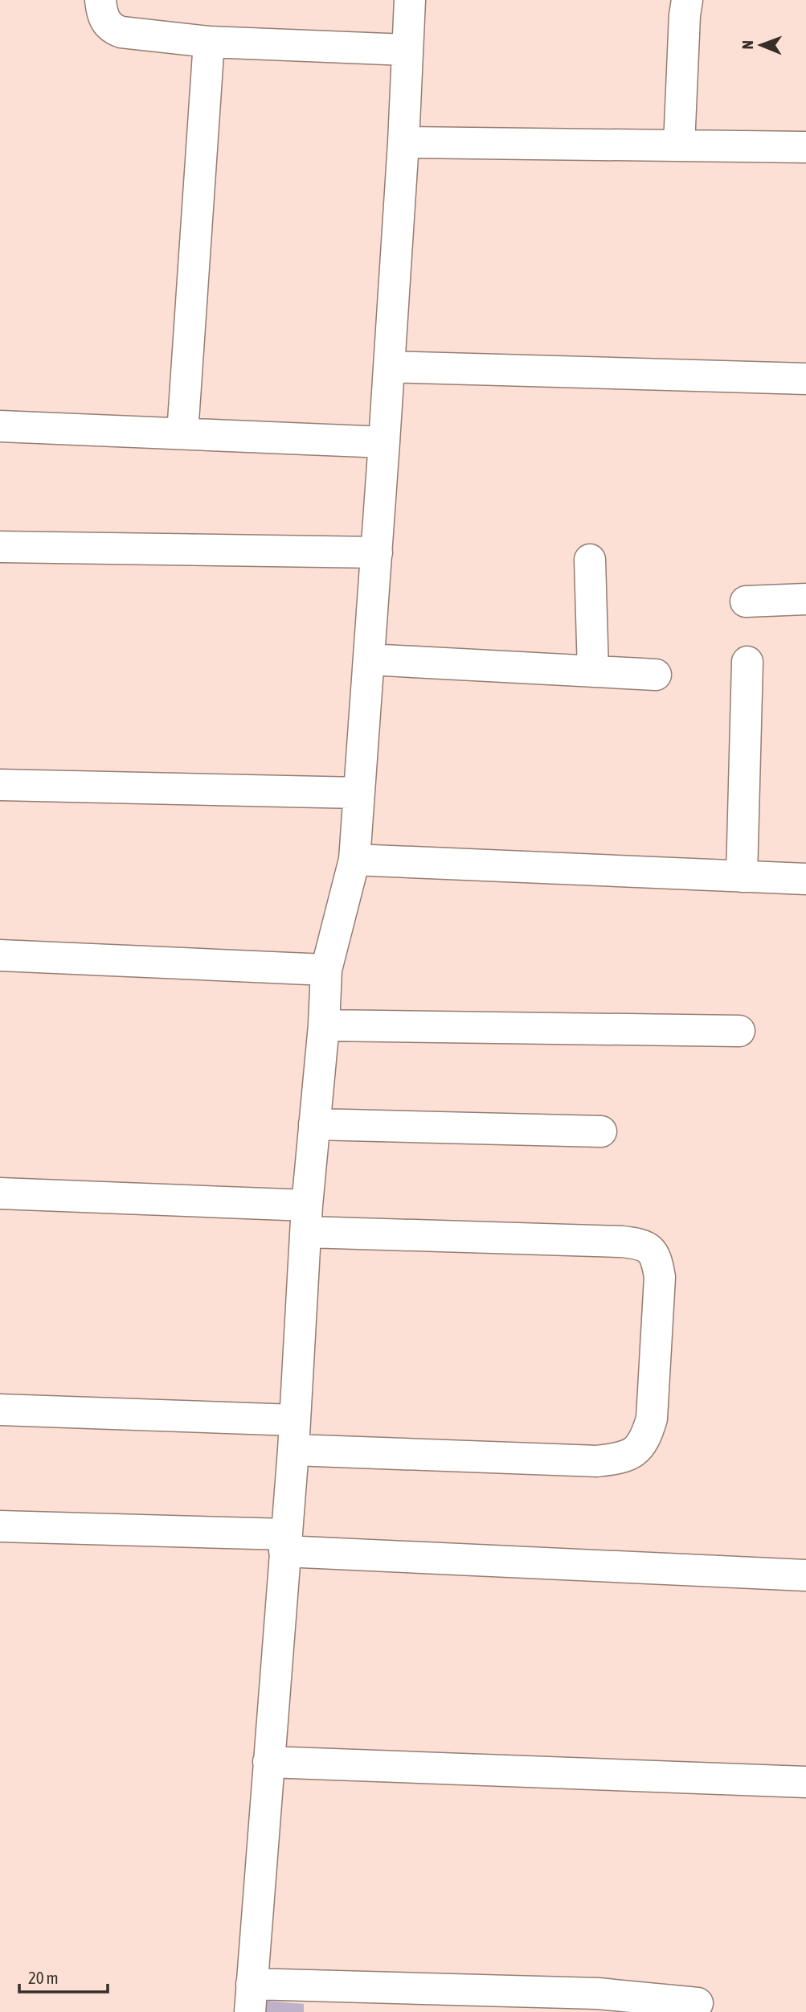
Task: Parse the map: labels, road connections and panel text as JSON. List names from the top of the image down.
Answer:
{
  "scale_bar": "20 m",
  "north": "left"
}
